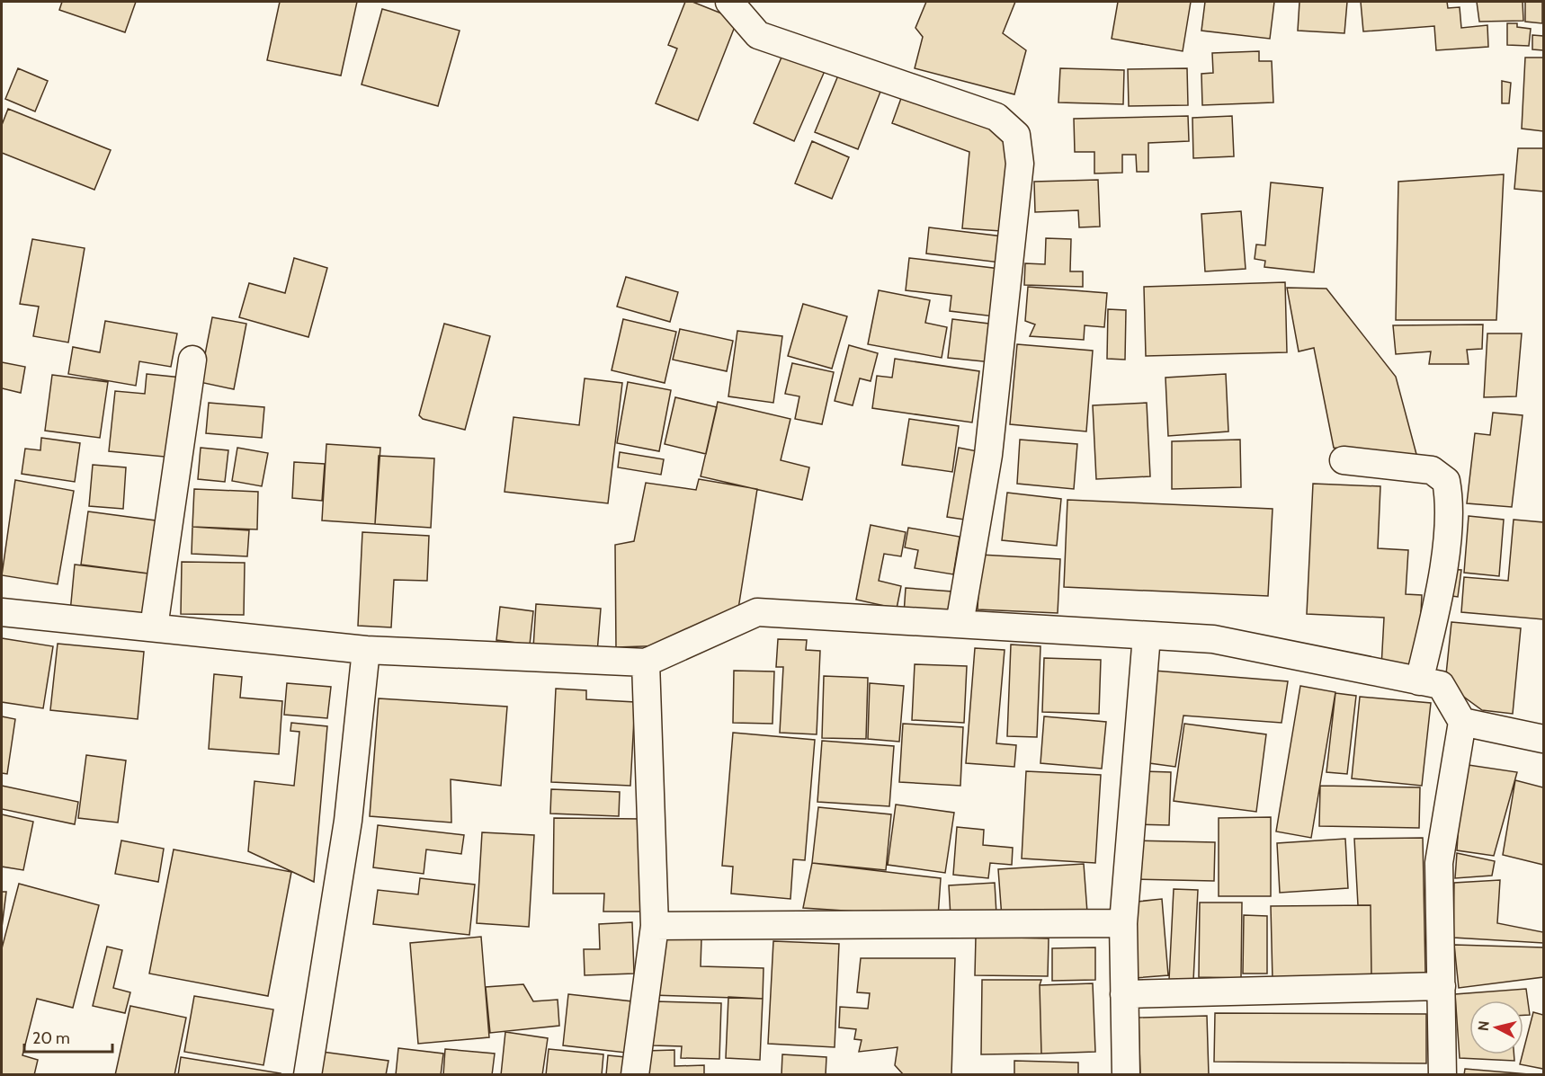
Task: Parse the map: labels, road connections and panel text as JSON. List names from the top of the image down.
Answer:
{
  "scale_bar": "20 m",
  "north": "left"
}
